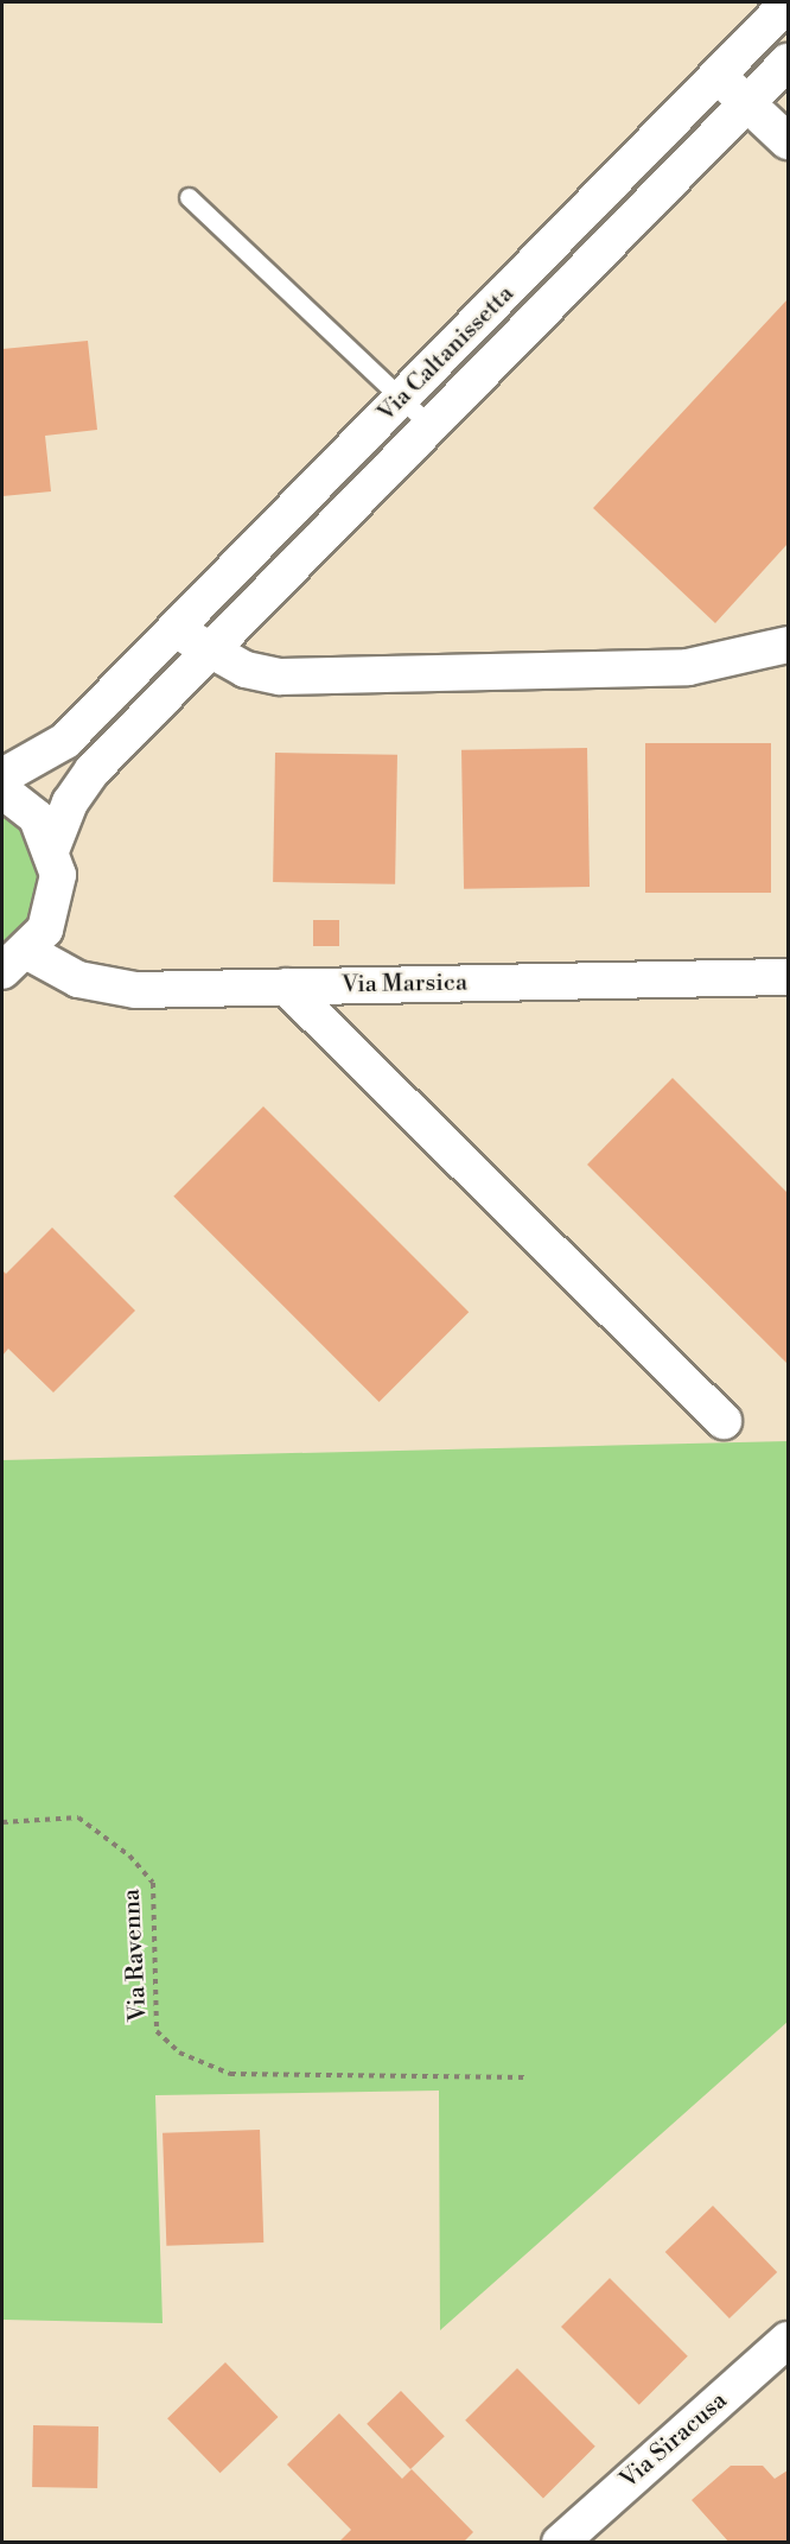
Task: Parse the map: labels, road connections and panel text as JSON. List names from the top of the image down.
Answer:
{
  "streets": {
    "street": ["Via Caltanissetta", "Via Marsica", "Via Siracusa"],
    "path": ["Via Ravenna"]
  }
}
